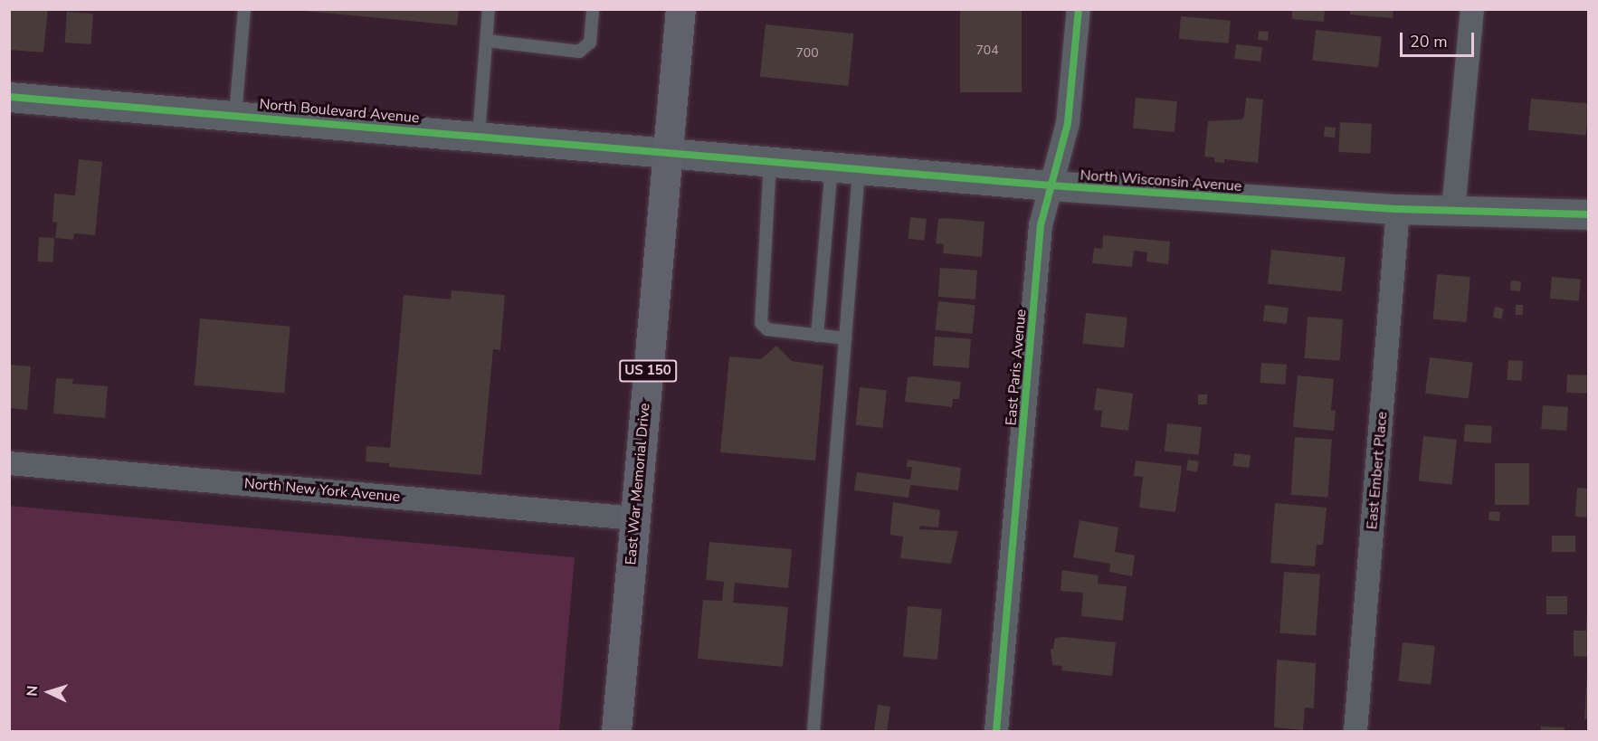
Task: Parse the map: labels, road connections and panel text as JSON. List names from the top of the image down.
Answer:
{
  "streets": {
    "highway": ["US 150", "East War Memorial Drive"],
    "street": [
      "North Boulevard Avenue",
      "North Wisconsin Avenue",
      "East Paris Avenue",
      "East Embert Place",
      "North New York Avenue"
    ]
  },
  "crossings": [
    ["North Boulevard Avenue", "North Wisconsin Avenue"],
    ["North Boulevard Avenue", "East War Memorial Drive"],
    ["North Wisconsin Avenue", "East Paris Avenue"],
    ["North Wisconsin Avenue", "East Embert Place"],
    ["North Wisconsin Avenue", "East War Memorial Drive"],
    ["East War Memorial Drive", "North New York Avenue"]
  ],
  "house_numbers": ["704", "700"],
  "scale_bar": "20 m",
  "north": "left"
}
